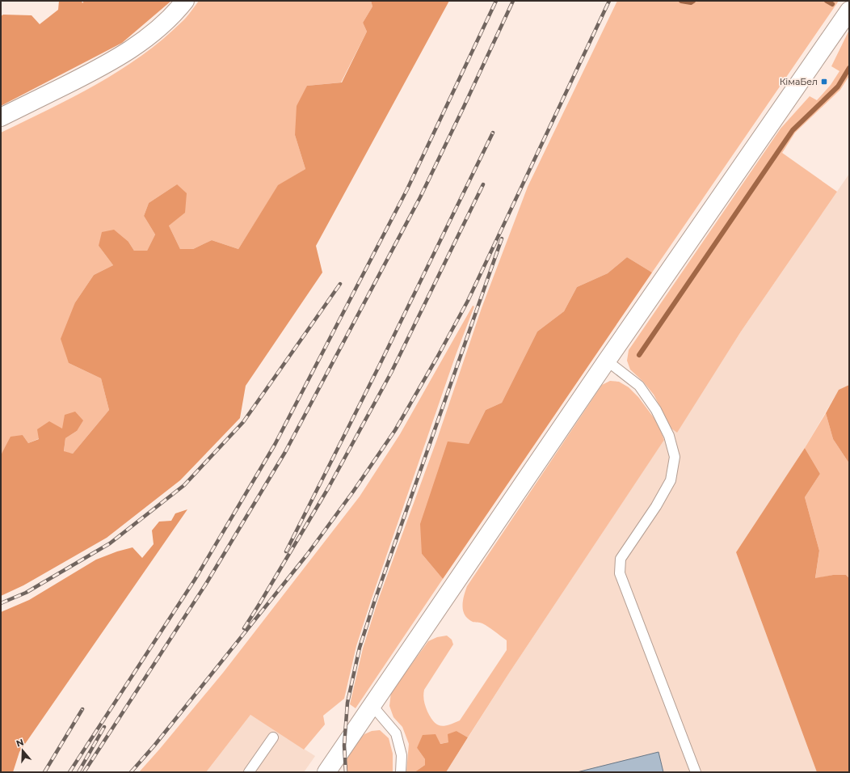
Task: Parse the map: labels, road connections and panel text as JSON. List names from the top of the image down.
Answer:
{
  "places": {
    "transit": ["КімаБел"]
  },
  "north": "top"
}
